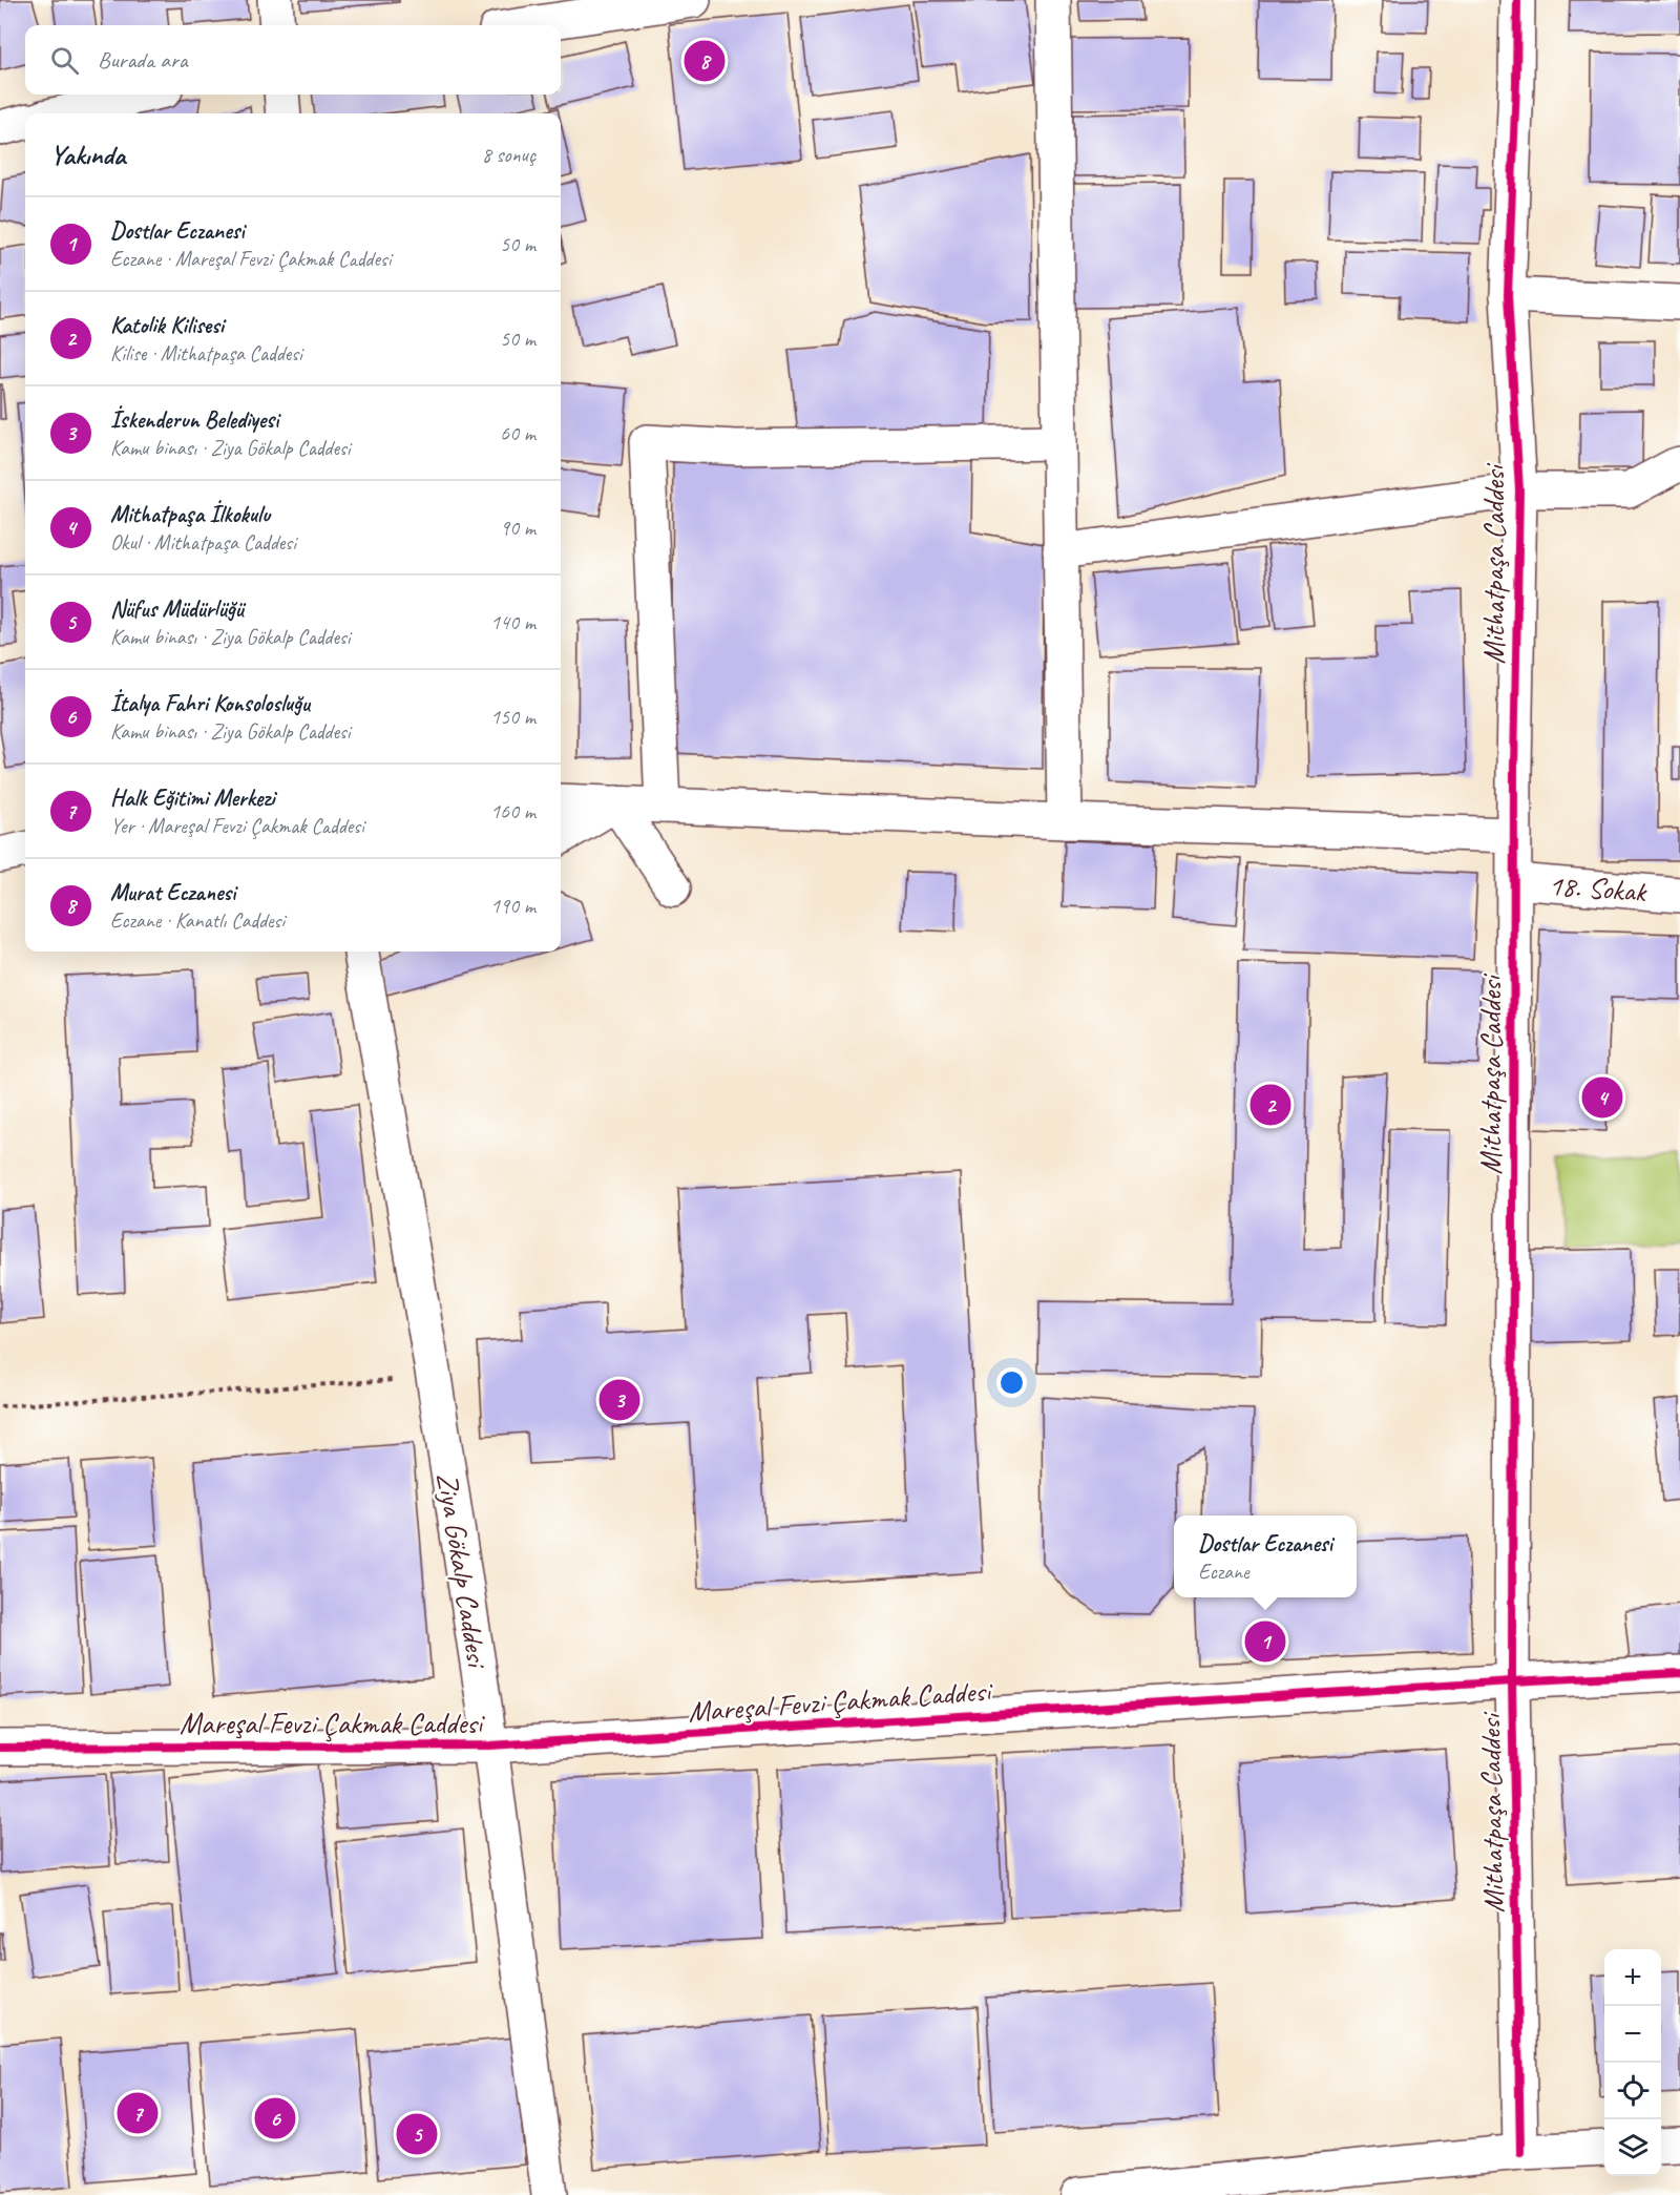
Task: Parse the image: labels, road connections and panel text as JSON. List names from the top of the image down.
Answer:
{
  "streets": {
    "street": [
      "Mithatpaşa Caddesi",
      "18. Sokak",
      "Ziya Gökalp Caddesi",
      "Mareşal Fevzi Çakmak Caddesi"
    ]
  },
  "crossings": [
    ["Mithatpaşa Caddesi", "18. Sokak"],
    ["Mithatpaşa Caddesi", "Mareşal Fevzi Çakmak Caddesi"],
    ["Ziya Gökalp Caddesi", "Mareşal Fevzi Çakmak Caddesi"]
  ],
  "page": {
    "search": "Burada ara",
    "pins": [
      "8",
      "4",
      "2",
      "3",
      "1",
      "7",
      "6",
      "5"
    ],
    "heading": ["Yakında", "8 sonuç"],
    "list": [
      {
        "mark": "1",
        "name": "Dostlar Eczanesi",
        "note": "Eczane · Mareşal Fevzi Çakmak Caddesi",
        "value": "50 m"
      },
      {
        "mark": "2",
        "name": "Katolik Kilisesi",
        "note": "Kilise · Mithatpaşa Caddesi",
        "value": "50 m"
      },
      {
        "mark": "3",
        "name": "İskenderun Belediyesi",
        "note": "Kamu binası · Ziya Gökalp Caddesi",
        "value": "60 m"
      },
      {
        "mark": "4",
        "name": "Mithatpaşa İlkokulu",
        "note": "Okul · Mithatpaşa Caddesi",
        "value": "90 m"
      },
      {
        "mark": "5",
        "name": "Nüfus Müdürlüğü",
        "note": "Kamu binası · Ziya Gökalp Caddesi",
        "value": "140 m"
      },
      {
        "mark": "6",
        "name": "İtalya Fahri Konsolosluğu",
        "note": "Kamu binası · Ziya Gökalp Caddesi",
        "value": "150 m"
      },
      {
        "mark": "7",
        "name": "Halk Eğitimi Merkezi",
        "note": "Yer · Mareşal Fevzi Çakmak Caddesi",
        "value": "160 m"
      },
      {
        "mark": "8",
        "name": "Murat Eczanesi",
        "note": "Eczane · Kanatlı Caddesi",
        "value": "190 m"
      }
    ],
    "popup": ["Dostlar Eczanesi", "Eczane"],
    "map_buttons": ["+", "−"]
  }
}
